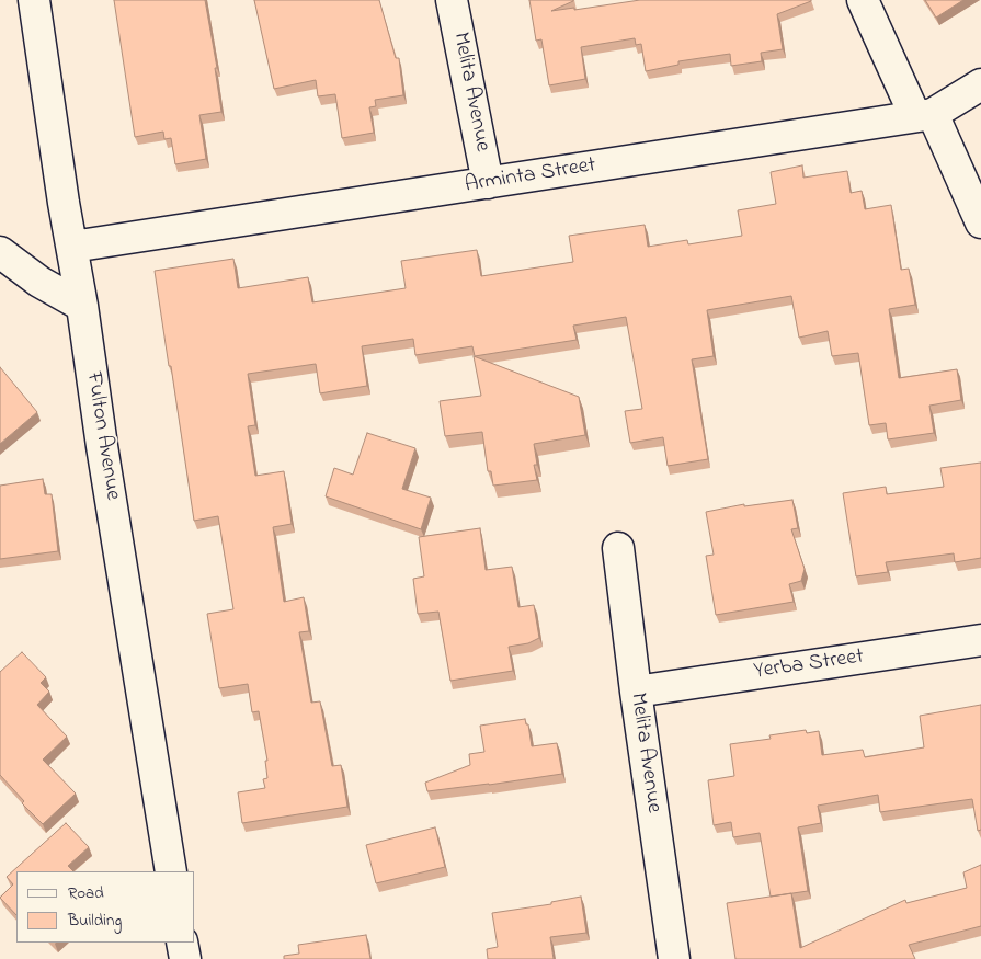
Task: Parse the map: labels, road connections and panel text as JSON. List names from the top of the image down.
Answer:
{
  "streets": {
    "street": [
      "Melita Avenue",
      "Arminta Street",
      "Fulton Avenue",
      "Yerba Street"
    ]
  },
  "crossings": [
    ["Melita Avenue", "Arminta Street"],
    ["Melita Avenue", "Yerba Street"],
    ["Arminta Street", "Fulton Avenue"]
  ],
  "legend": ["Road", "Building"]
}
